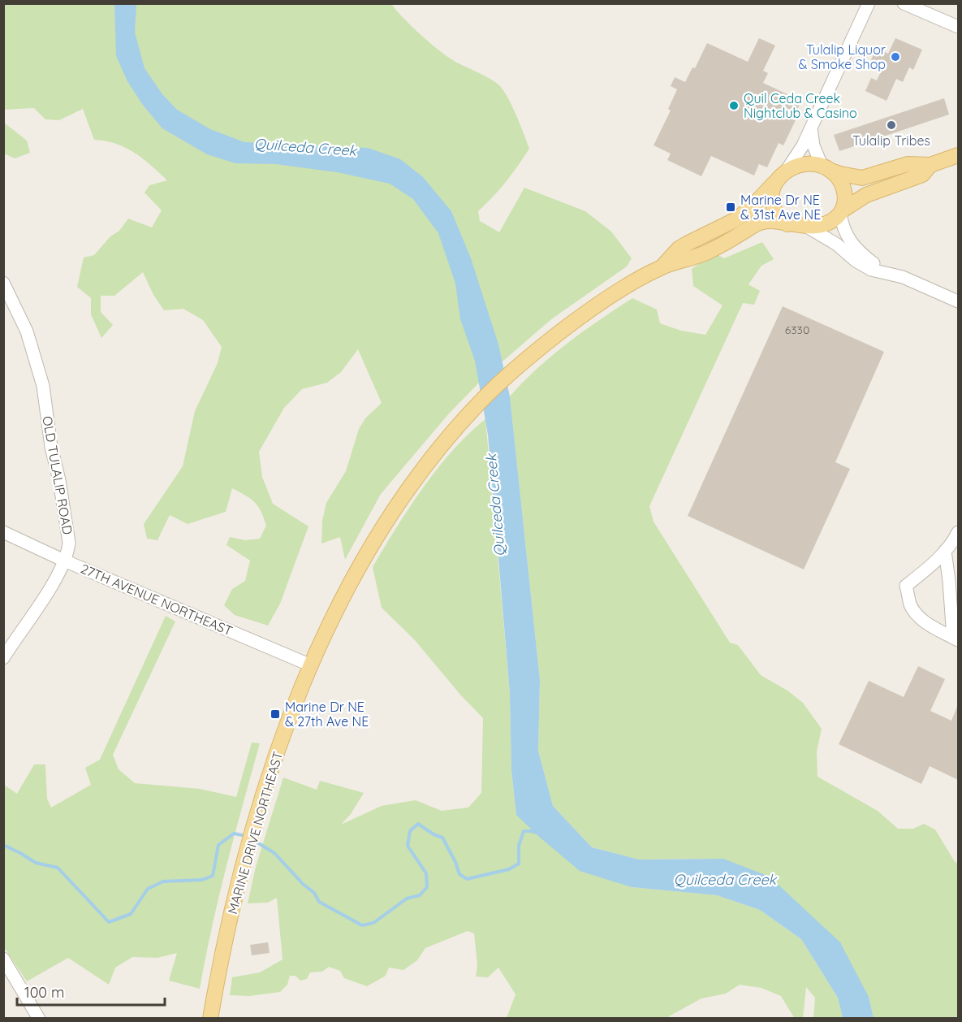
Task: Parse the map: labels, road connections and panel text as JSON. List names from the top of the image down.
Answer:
{
  "streets": {
    "main road": ["MARINE DRIVE NORTHEAST"],
    "street": ["OLD TULALIP ROAD", "27TH AVENUE NORTHEAST"]
  },
  "crossings": [
    ["OLD TULALIP ROAD", "27TH AVENUE NORTHEAST"],
    ["27TH AVENUE NORTHEAST", "MARINE DRIVE NORTHEAST"]
  ],
  "water": ["Quilceda Creek"],
  "places": {
    "other": ["Tulalip Liquor & Smoke Shop", "Quil Ceda Creek Nightclub & Casino", "Tulalip Tribes"],
    "transit": ["Marine Dr NE & 31st Ave NE", "Marine Dr NE & 27th Ave NE"]
  },
  "house_numbers": ["6330"],
  "scale_bar": "100 m"
}
